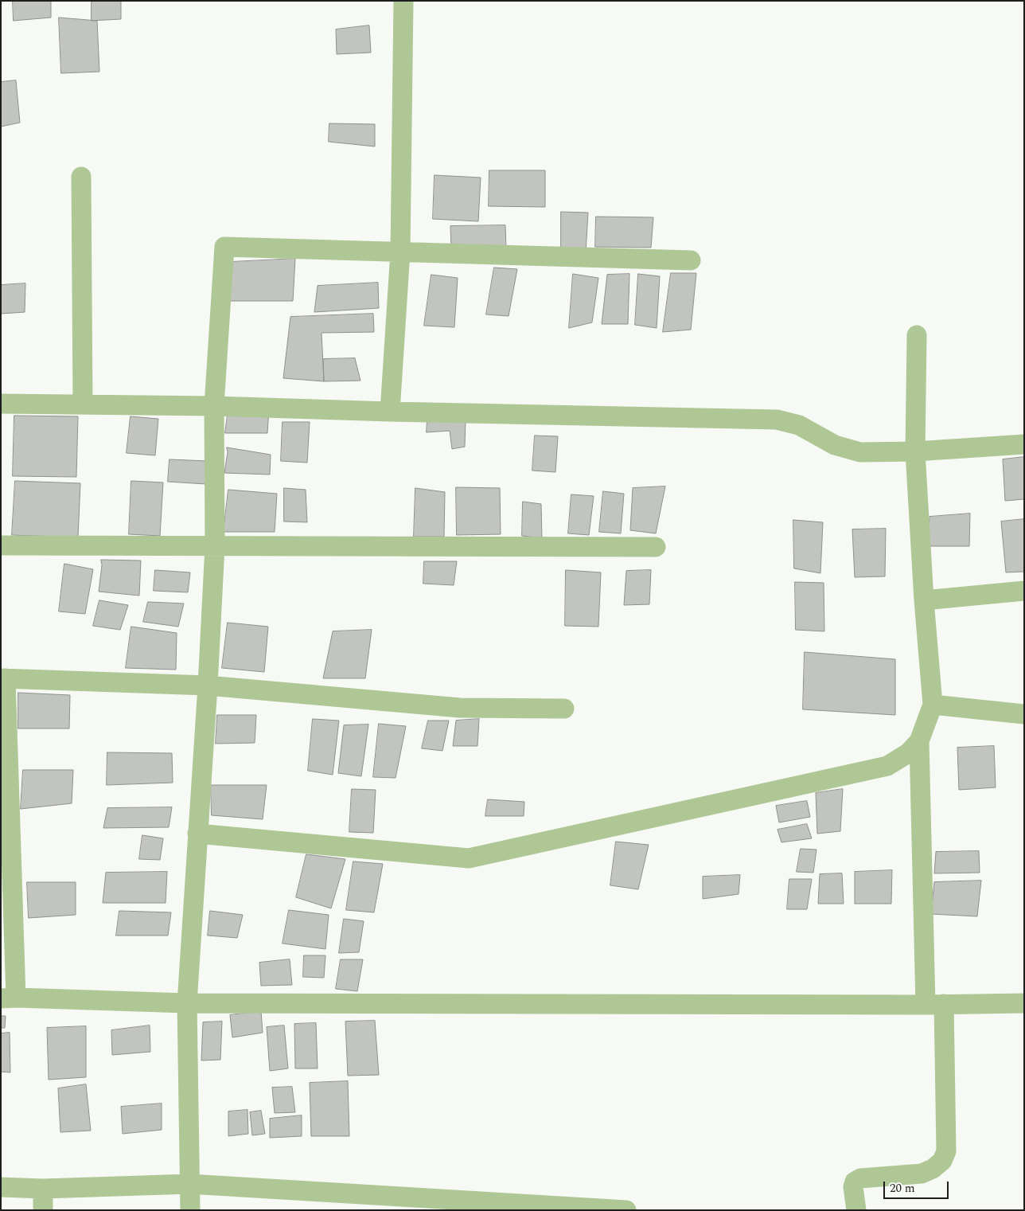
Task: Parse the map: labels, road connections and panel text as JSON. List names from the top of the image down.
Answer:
{
  "scale_bar": "20 m"
}
